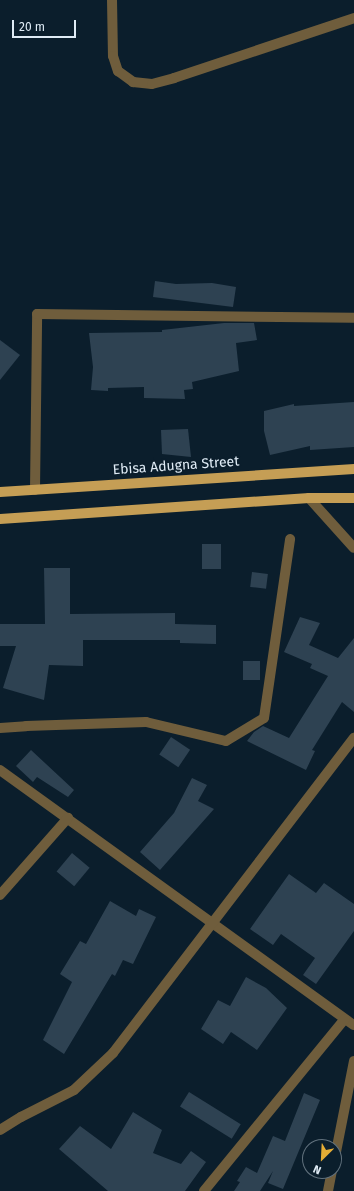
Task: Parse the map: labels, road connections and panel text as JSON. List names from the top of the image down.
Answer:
{
  "streets": {
    "main road": ["Ebisa Adugna Street"]
  },
  "scale_bar": "20 m",
  "north": "bottom left"
}
